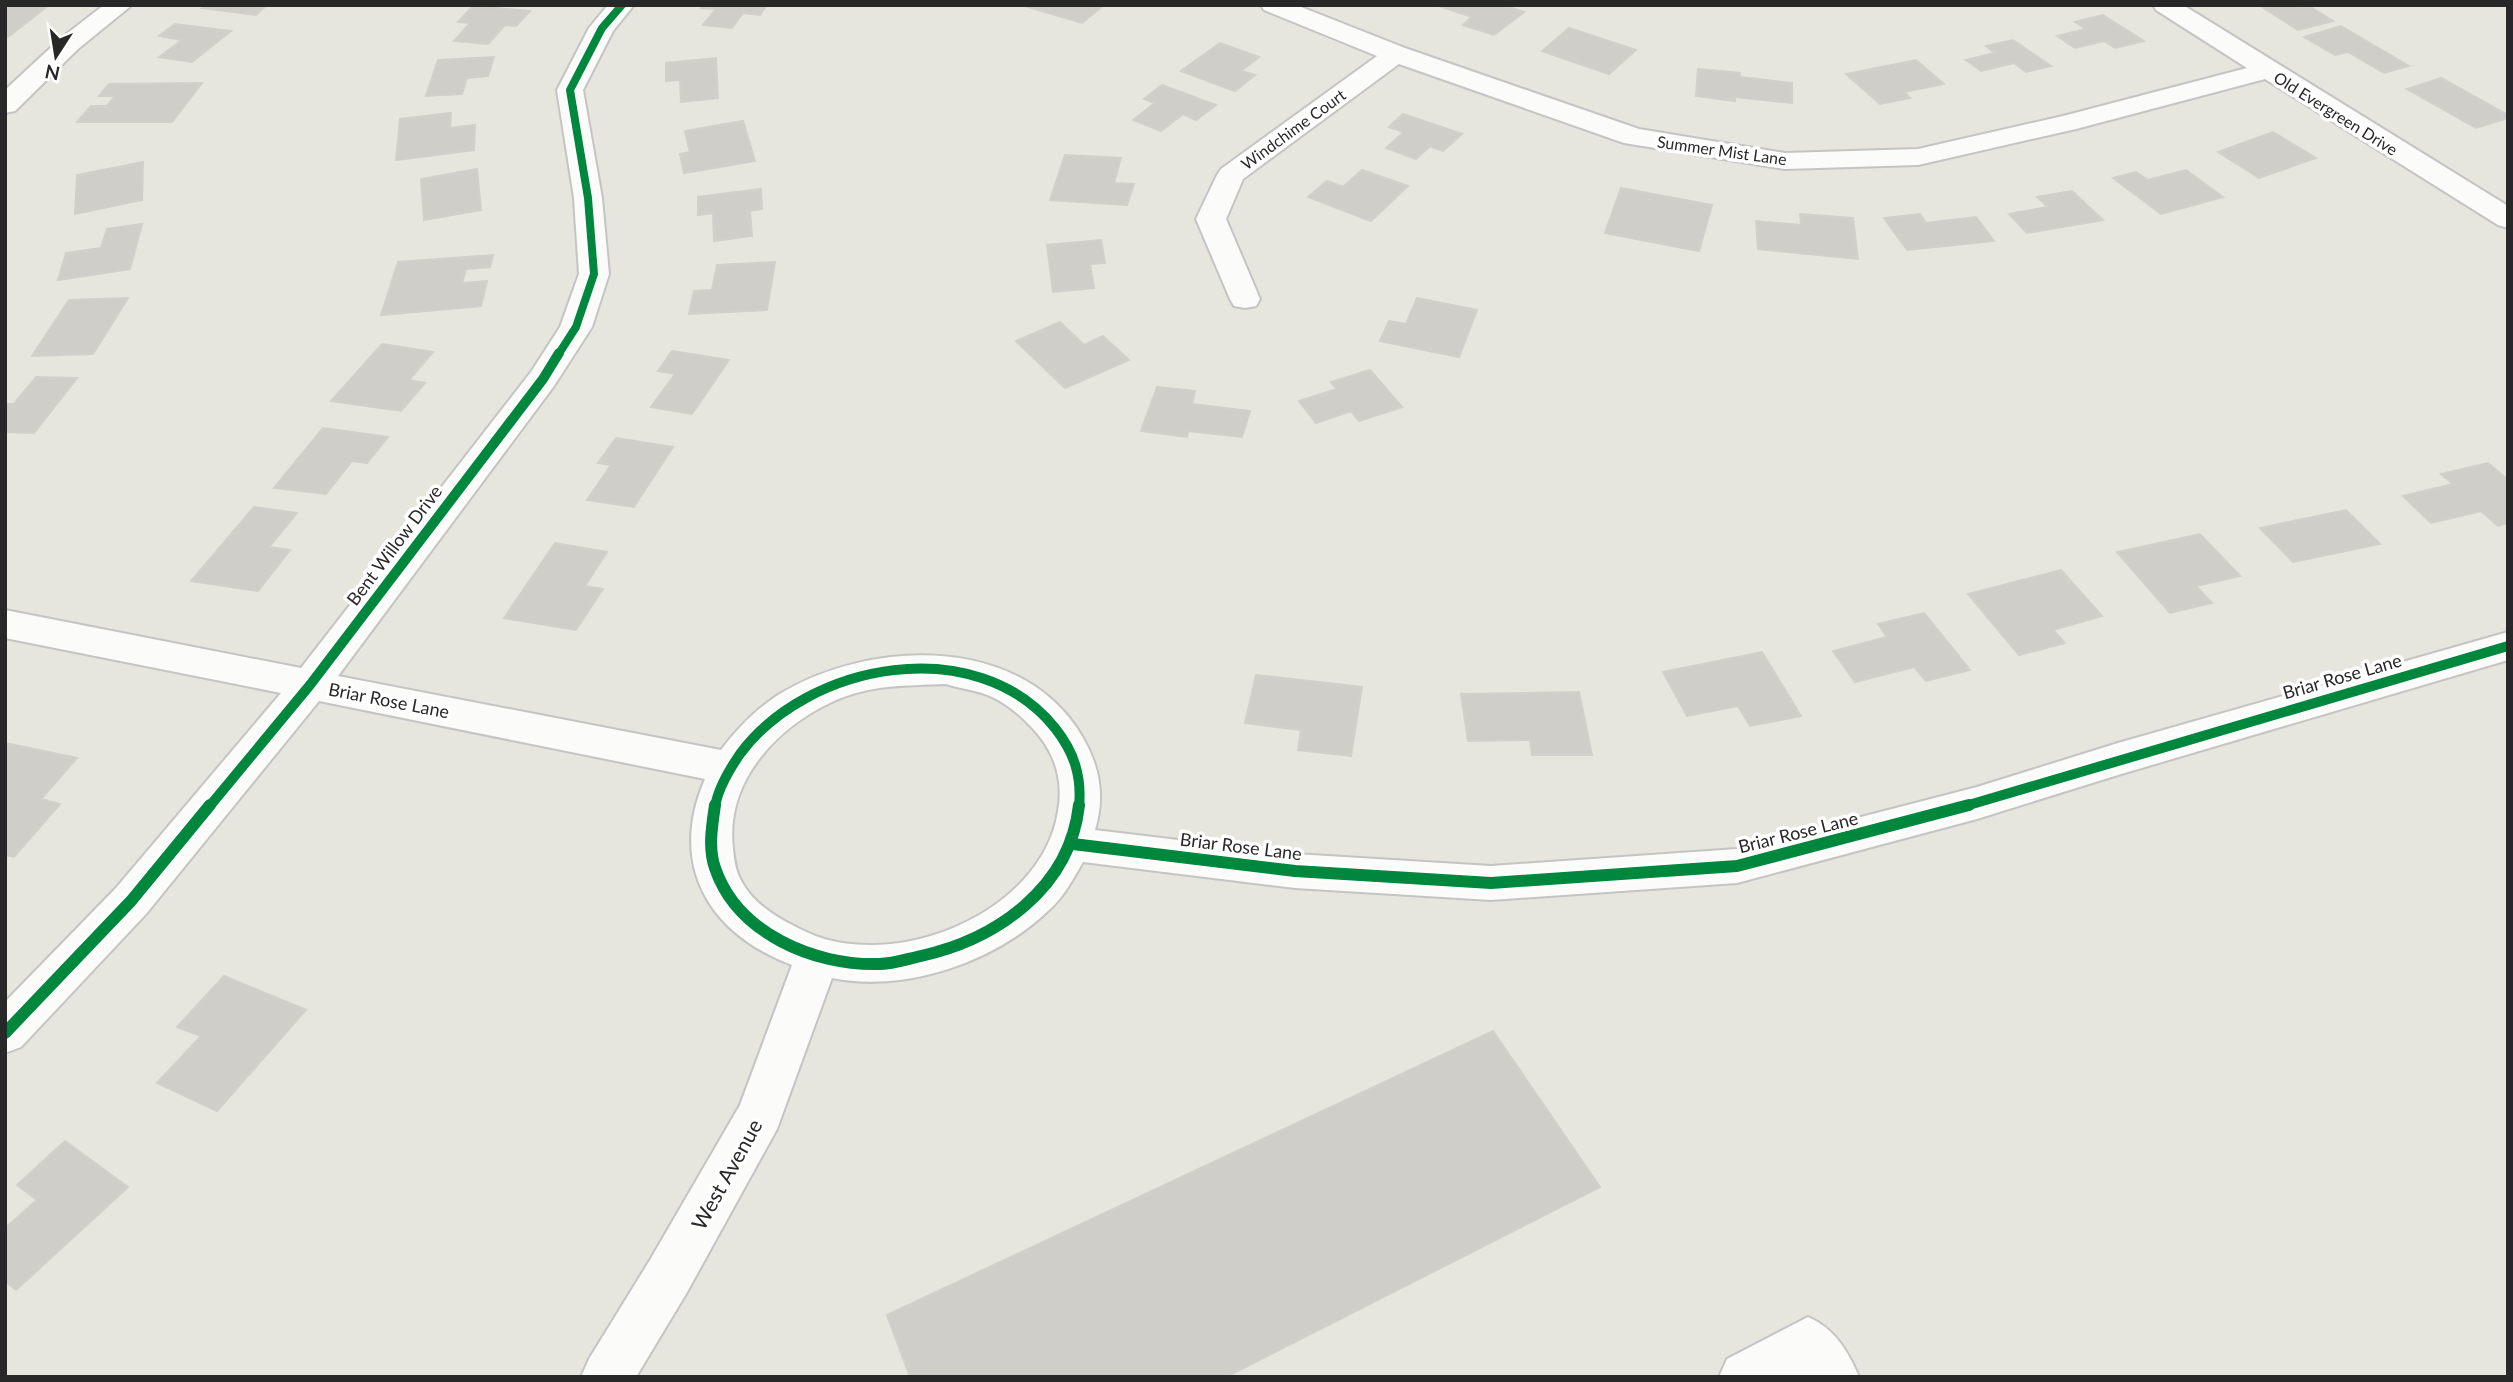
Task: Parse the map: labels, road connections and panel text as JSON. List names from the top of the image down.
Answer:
{
  "streets": {
    "street": [
      "Old Evergreen Drive",
      "Windchime Court",
      "Summer Mist Lane",
      "Bent Willow Drive",
      "Briar Rose Lane",
      "West Avenue"
    ]
  },
  "crossings": [
    ["Old Evergreen Drive", "Summer Mist Lane"],
    ["Windchime Court", "Summer Mist Lane"],
    ["Bent Willow Drive", "Briar Rose Lane"]
  ],
  "north": "bottom"
}
